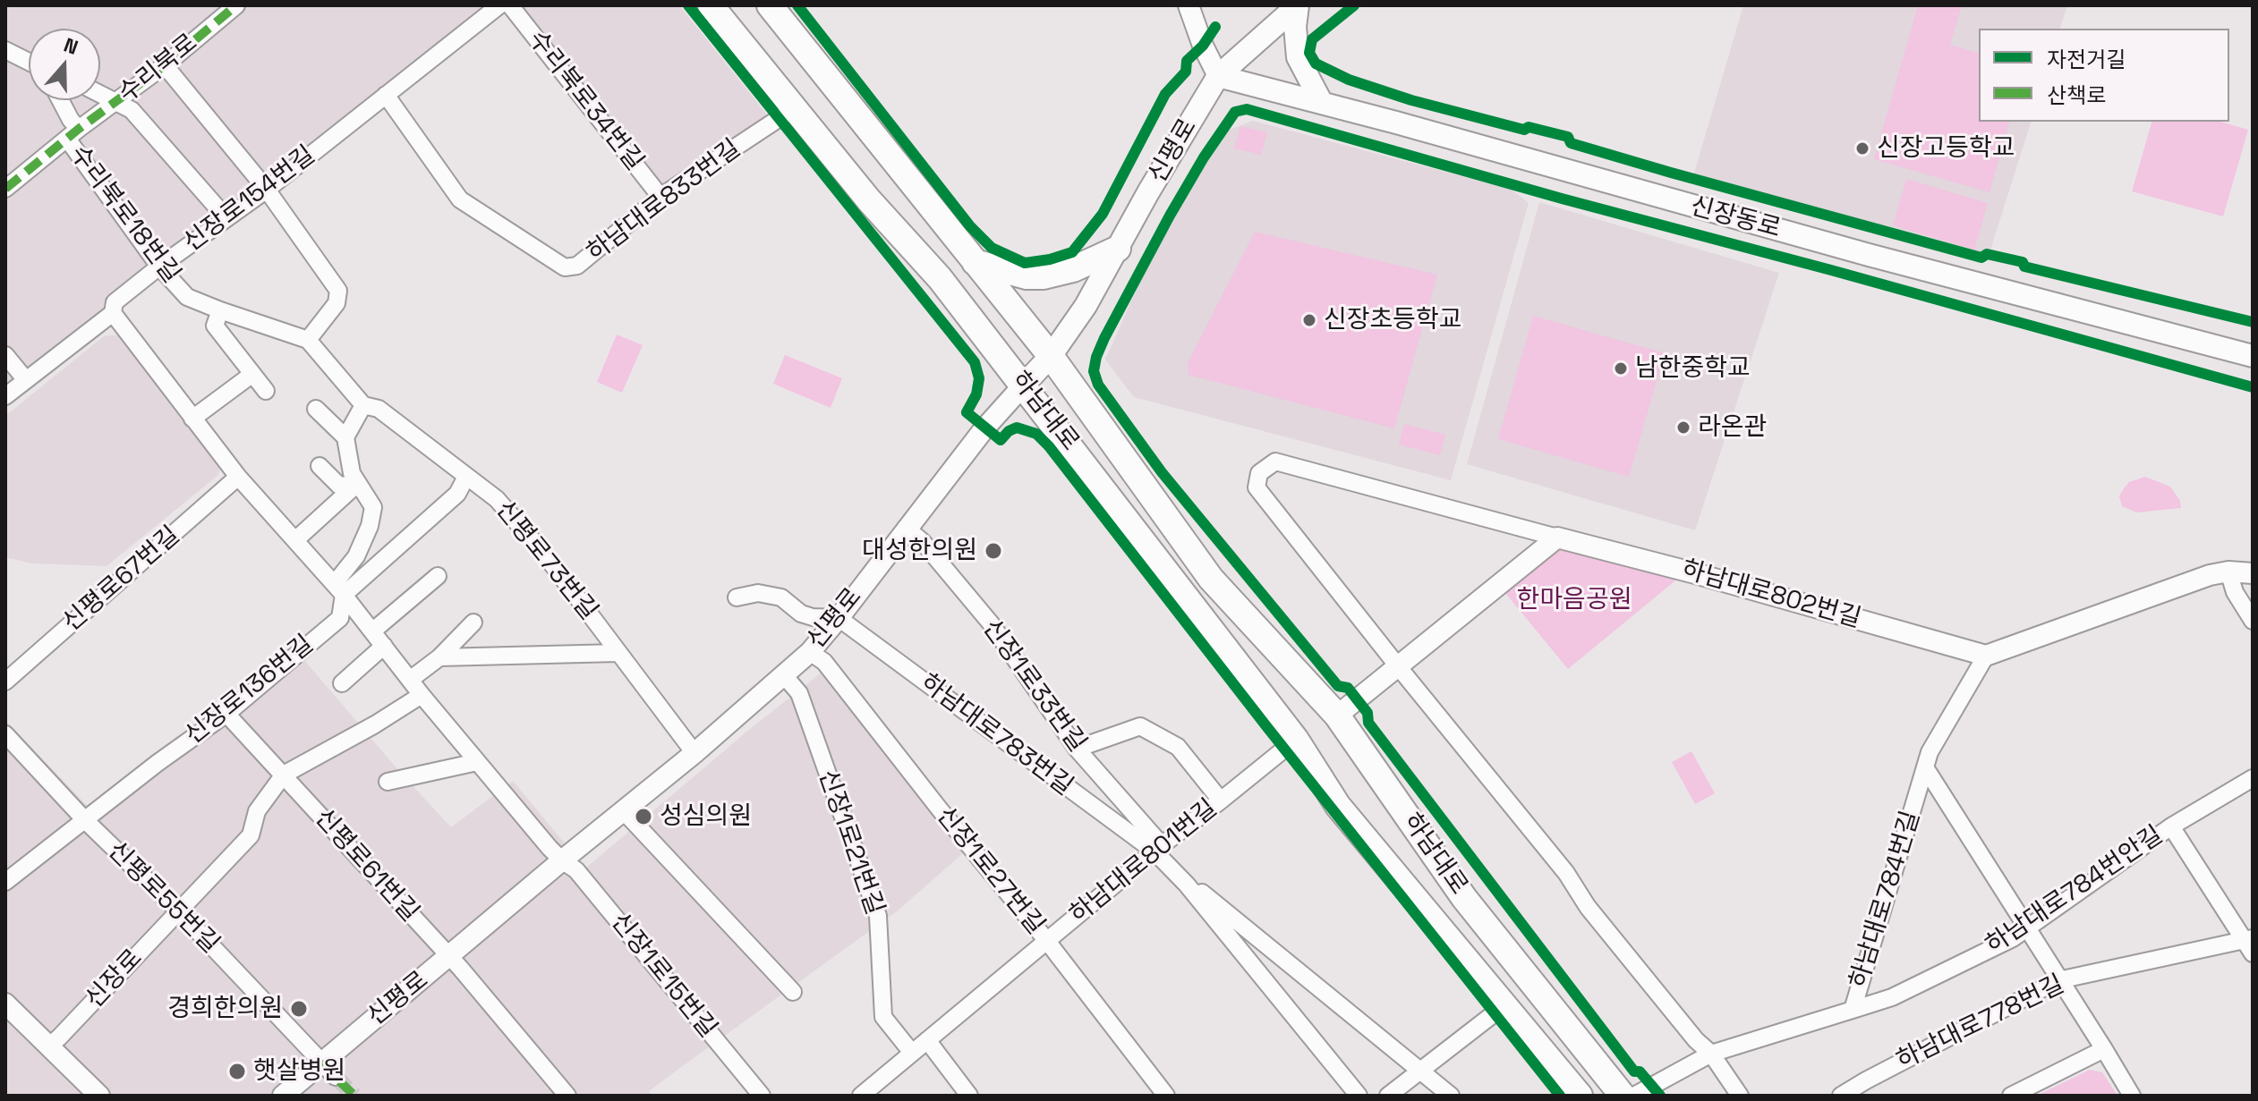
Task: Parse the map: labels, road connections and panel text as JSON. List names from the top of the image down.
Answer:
{
  "streets": {
    "main road": ["신평로", "신장동로", "하남대로"],
    "street": [
      "수리북로",
      "수리북로34번길",
      "신장로154번길",
      "하남대로833번길",
      "수리북로18번길",
      "신평로73번길",
      "신평로67번길",
      "하남대로802번길",
      "신장1로33번길",
      "신장로136번길",
      "하남대로783번길",
      "신장1로21번길",
      "하남대로801번길",
      "신평로61번길",
      "신장1로27번길",
      "하남대로784번안길",
      "신평로55번길",
      "하남대로784번길",
      "신장1로15번길",
      "신장로",
      "하남대로778번길"
    ]
  },
  "crossings": [
    ["수리북로", "수리북로18번길"],
    ["수리북로34번길", "하남대로833번길"],
    ["신평로", "신장동로"],
    ["신평로", "하남대로"],
    ["신평로", "신평로73번길"],
    ["신평로", "신장1로33번길"],
    ["신평로", "하남대로783번길"],
    ["신평로", "신장1로21번길"],
    ["신평로", "신평로61번길"],
    ["신평로", "신장1로27번길"],
    ["신평로", "신평로55번길"],
    ["신평로", "신장1로15번길"],
    ["신장로154번길", "하남대로833번길"],
    ["신장로154번길", "수리북로18번길"],
    ["하남대로833번길", "하남대로"],
    ["수리북로18번길", "신평로73번길"],
    ["하남대로", "하남대로801번길"],
    ["신평로73번길", "신장로136번길"],
    ["하남대로802번길", "하남대로784번길"],
    ["신장1로33번길", "하남대로783번길"],
    ["신장1로33번길", "하남대로801번길"],
    ["신장로136번길", "신평로61번길"],
    ["신장로136번길", "신평로55번길"],
    ["하남대로783번길", "하남대로801번길"],
    ["신장1로21번길", "하남대로801번길"],
    ["하남대로801번길", "신장1로27번길"],
    ["하남대로784번안길", "하남대로784번길"],
    ["신평로55번길", "신장로"]
  ],
  "parks": ["한마음공원"],
  "places": [
    "신장고등학교",
    "신장초등학교",
    "남한중학교",
    "라온관",
    "대성한의원",
    "성심의원",
    "경희한의원",
    "햇살병원"
  ],
  "legend": ["자전거길", "산책로"],
  "north": "top"
}
